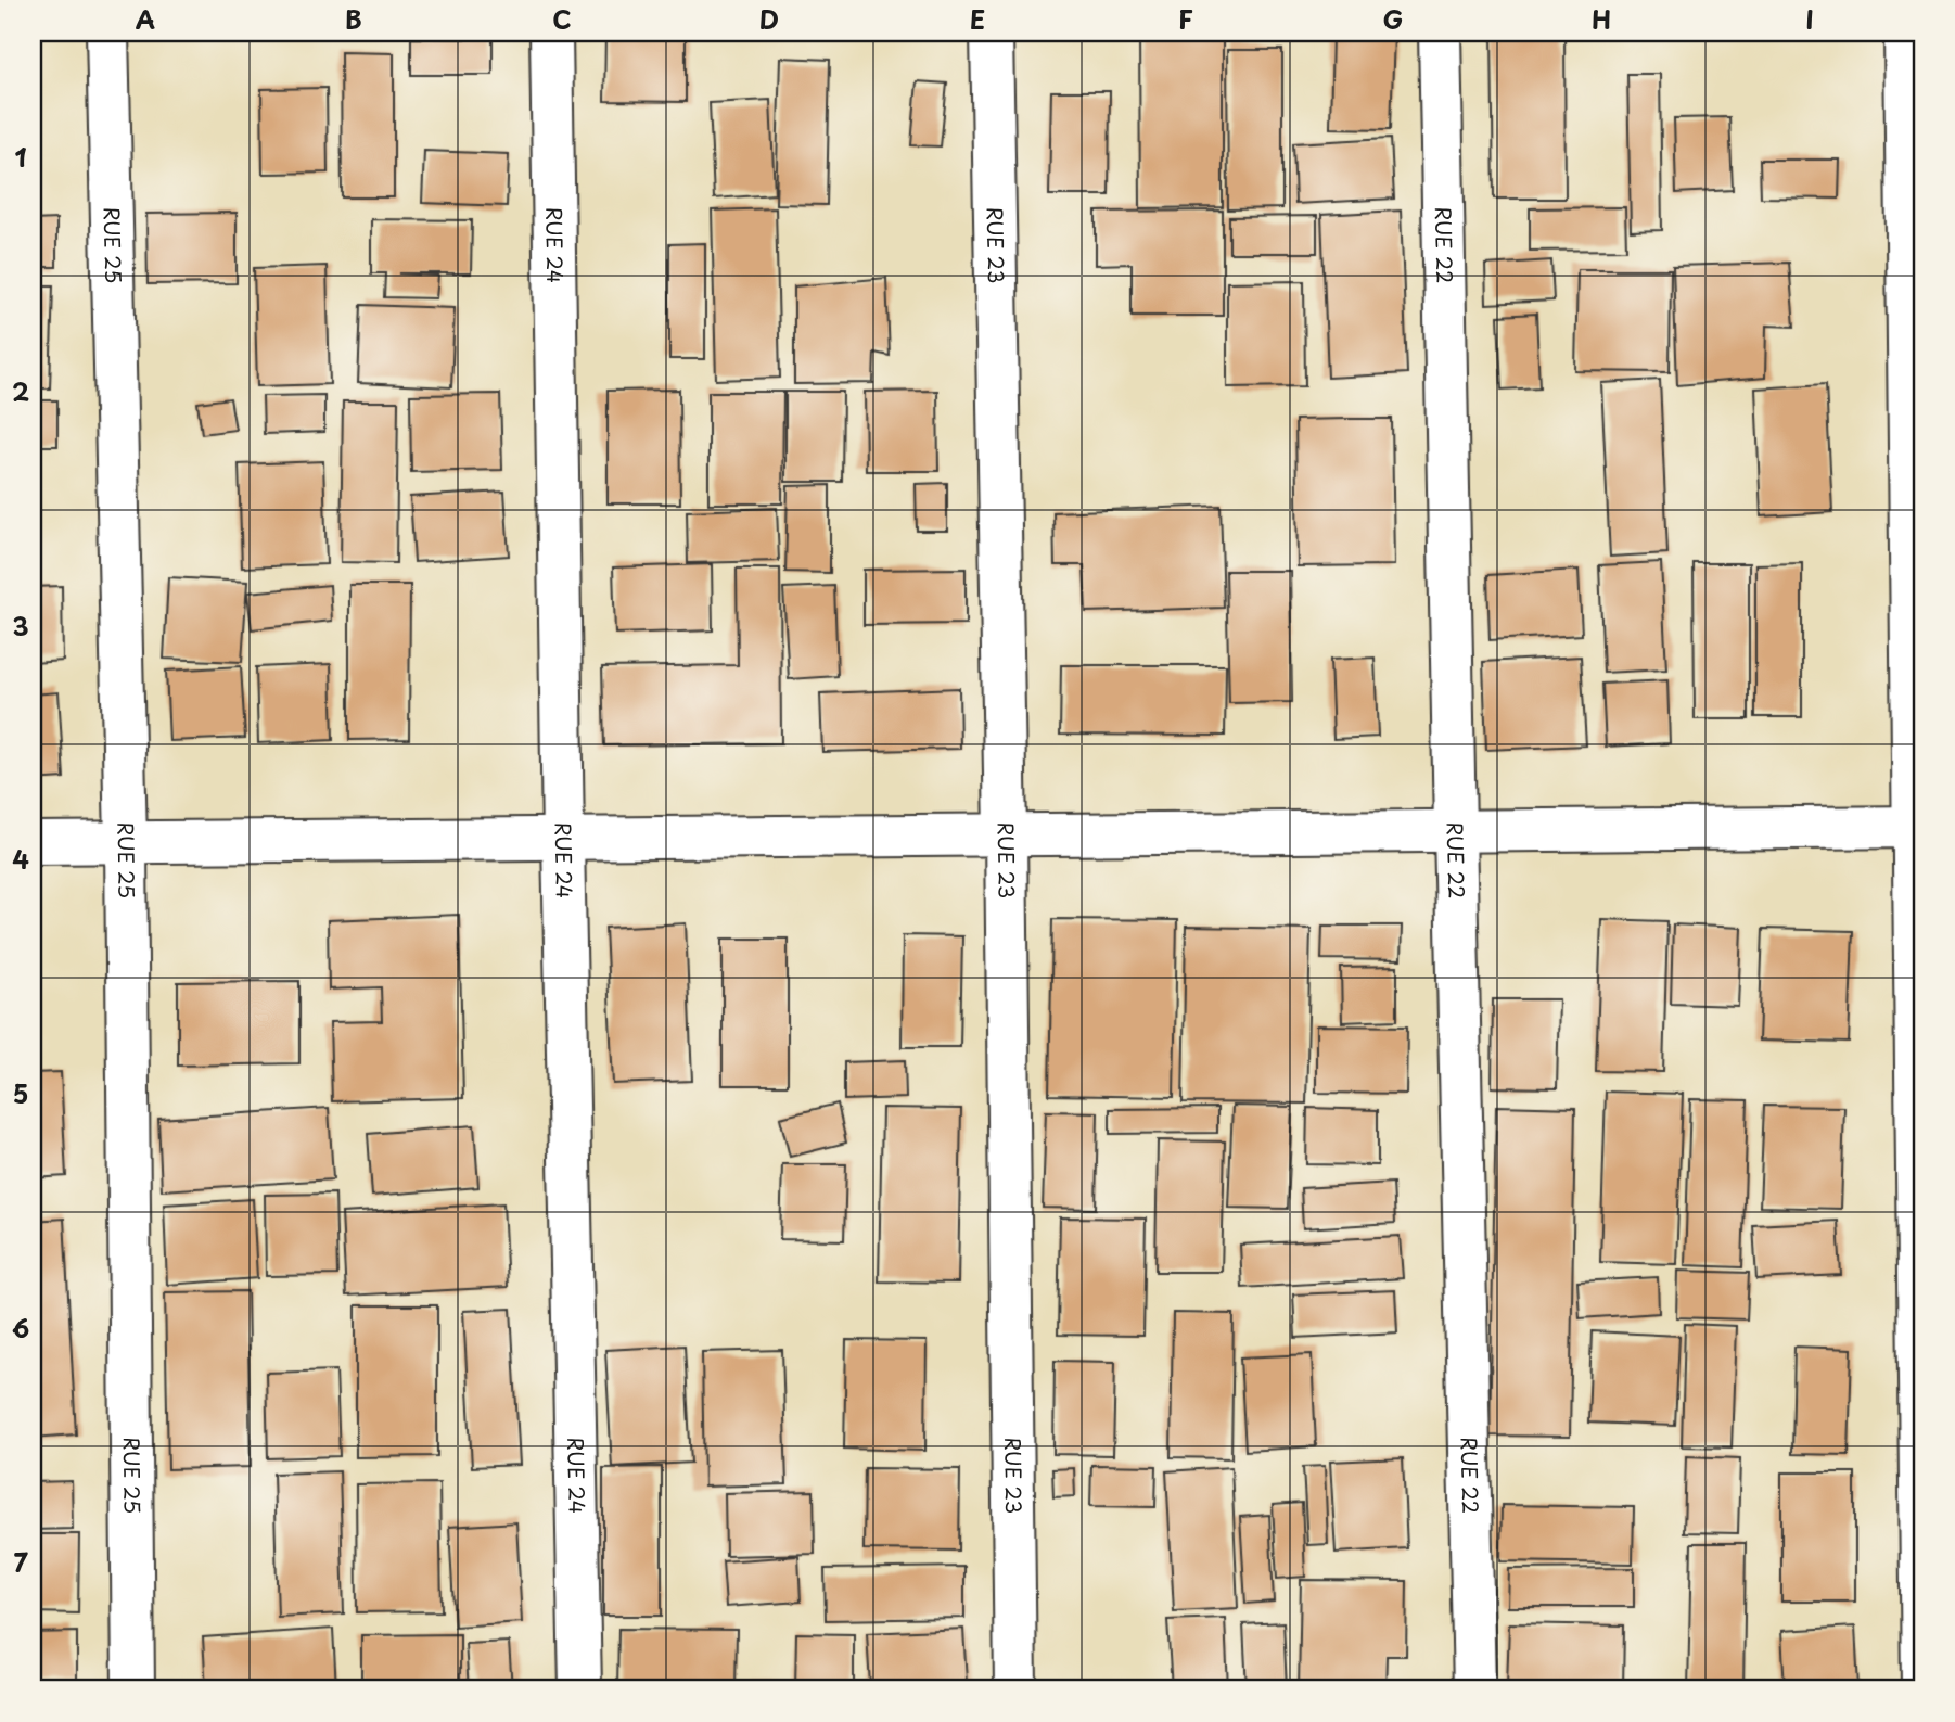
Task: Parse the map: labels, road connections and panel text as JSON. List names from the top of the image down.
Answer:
{
  "streets": {
    "street": [
      "RUE 25",
      "RUE 24",
      "RUE 23",
      "RUE 22"
    ]
  },
  "grid": {
    "columns": [
      "A",
      "B",
      "C",
      "D",
      "E",
      "F",
      "G",
      "H",
      "I"
    ],
    "rows": [
      "1",
      "2",
      "3",
      "4",
      "5",
      "6",
      "7"
    ]
  }
}
